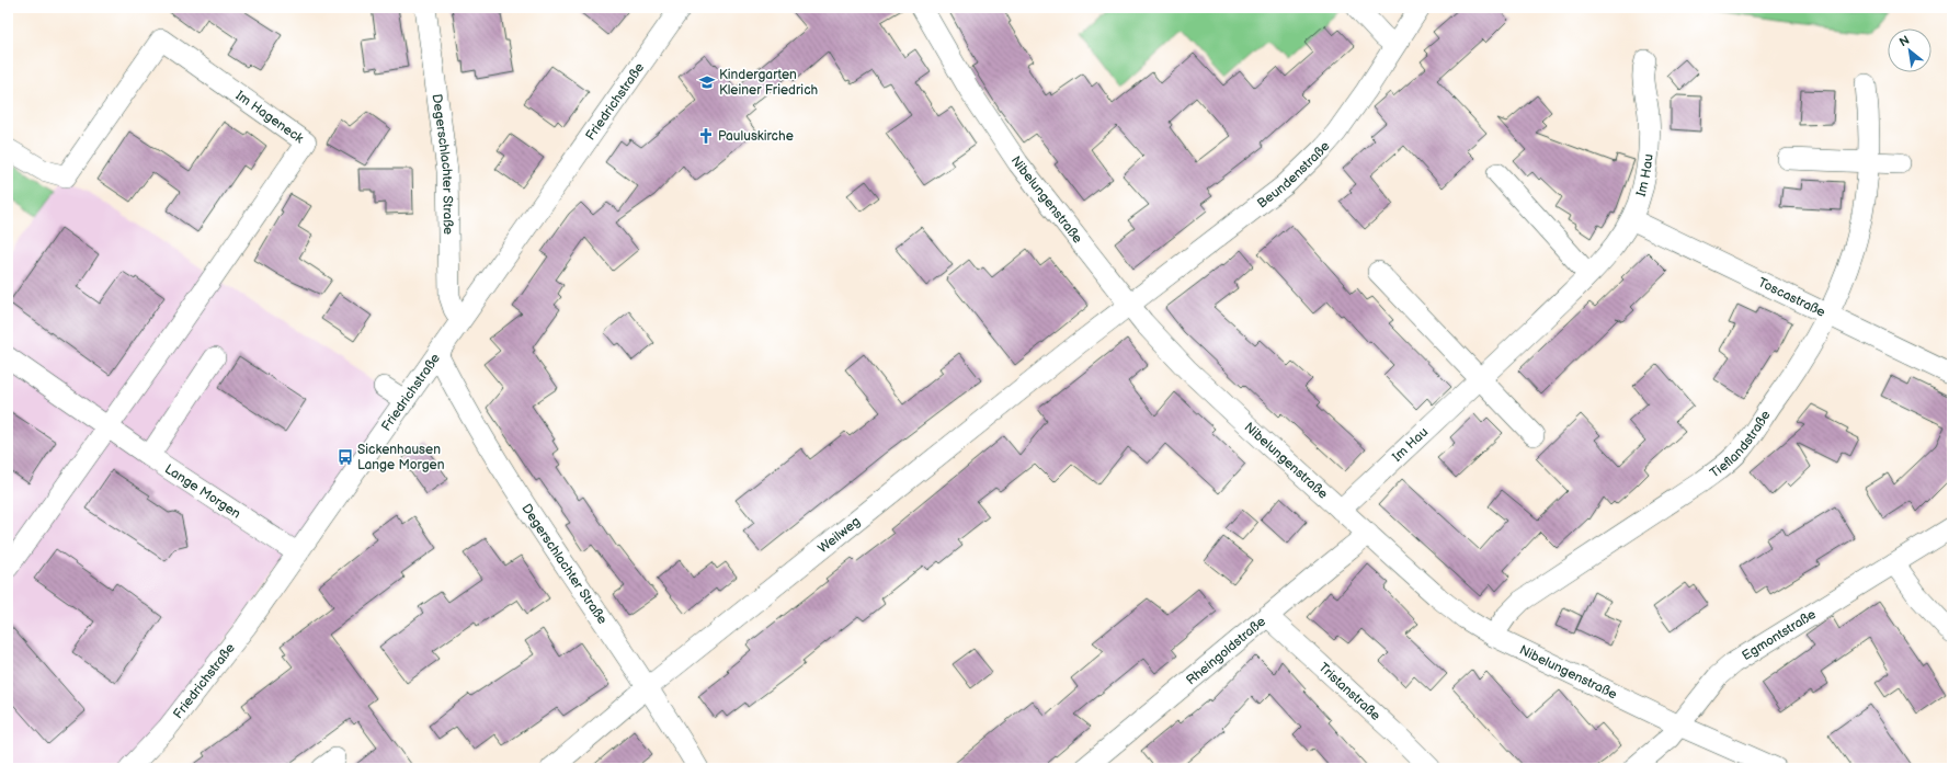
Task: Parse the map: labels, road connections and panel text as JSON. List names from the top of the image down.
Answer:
{
  "streets": {
    "street": [
      "Friedrichstraße",
      "Im Hageneck",
      "Degerschlachter Straße",
      "Beundenstraße",
      "Im Hau",
      "Nibelungenstraße",
      "Toscastraße",
      "Tieflandstraße",
      "Lange Morgen",
      "Weilweg",
      "Egmontstraße",
      "Rheingoldstraße",
      "Tristanstraße"
    ]
  },
  "crossings": [
    ["Friedrichstraße", "Degerschlachter Straße"],
    ["Friedrichstraße", "Lange Morgen"],
    ["Im Hageneck", "Lange Morgen"],
    ["Degerschlachter Straße", "Weilweg"],
    ["Beundenstraße", "Nibelungenstraße"],
    ["Beundenstraße", "Weilweg"],
    ["Im Hau", "Nibelungenstraße"],
    ["Im Hau", "Toscastraße"],
    ["Nibelungenstraße", "Tieflandstraße"],
    ["Nibelungenstraße", "Weilweg"],
    ["Nibelungenstraße", "Egmontstraße"],
    ["Nibelungenstraße", "Rheingoldstraße"],
    ["Toscastraße", "Tieflandstraße"],
    ["Rheingoldstraße", "Tristanstraße"]
  ],
  "places": {
    "school or university": ["Kindergarten Kleiner Friedrich"],
    "church": ["Pauluskirche"],
    "bus stop": ["Sickenhausen Lange Morgen"]
  },
  "north": "top left"
}
